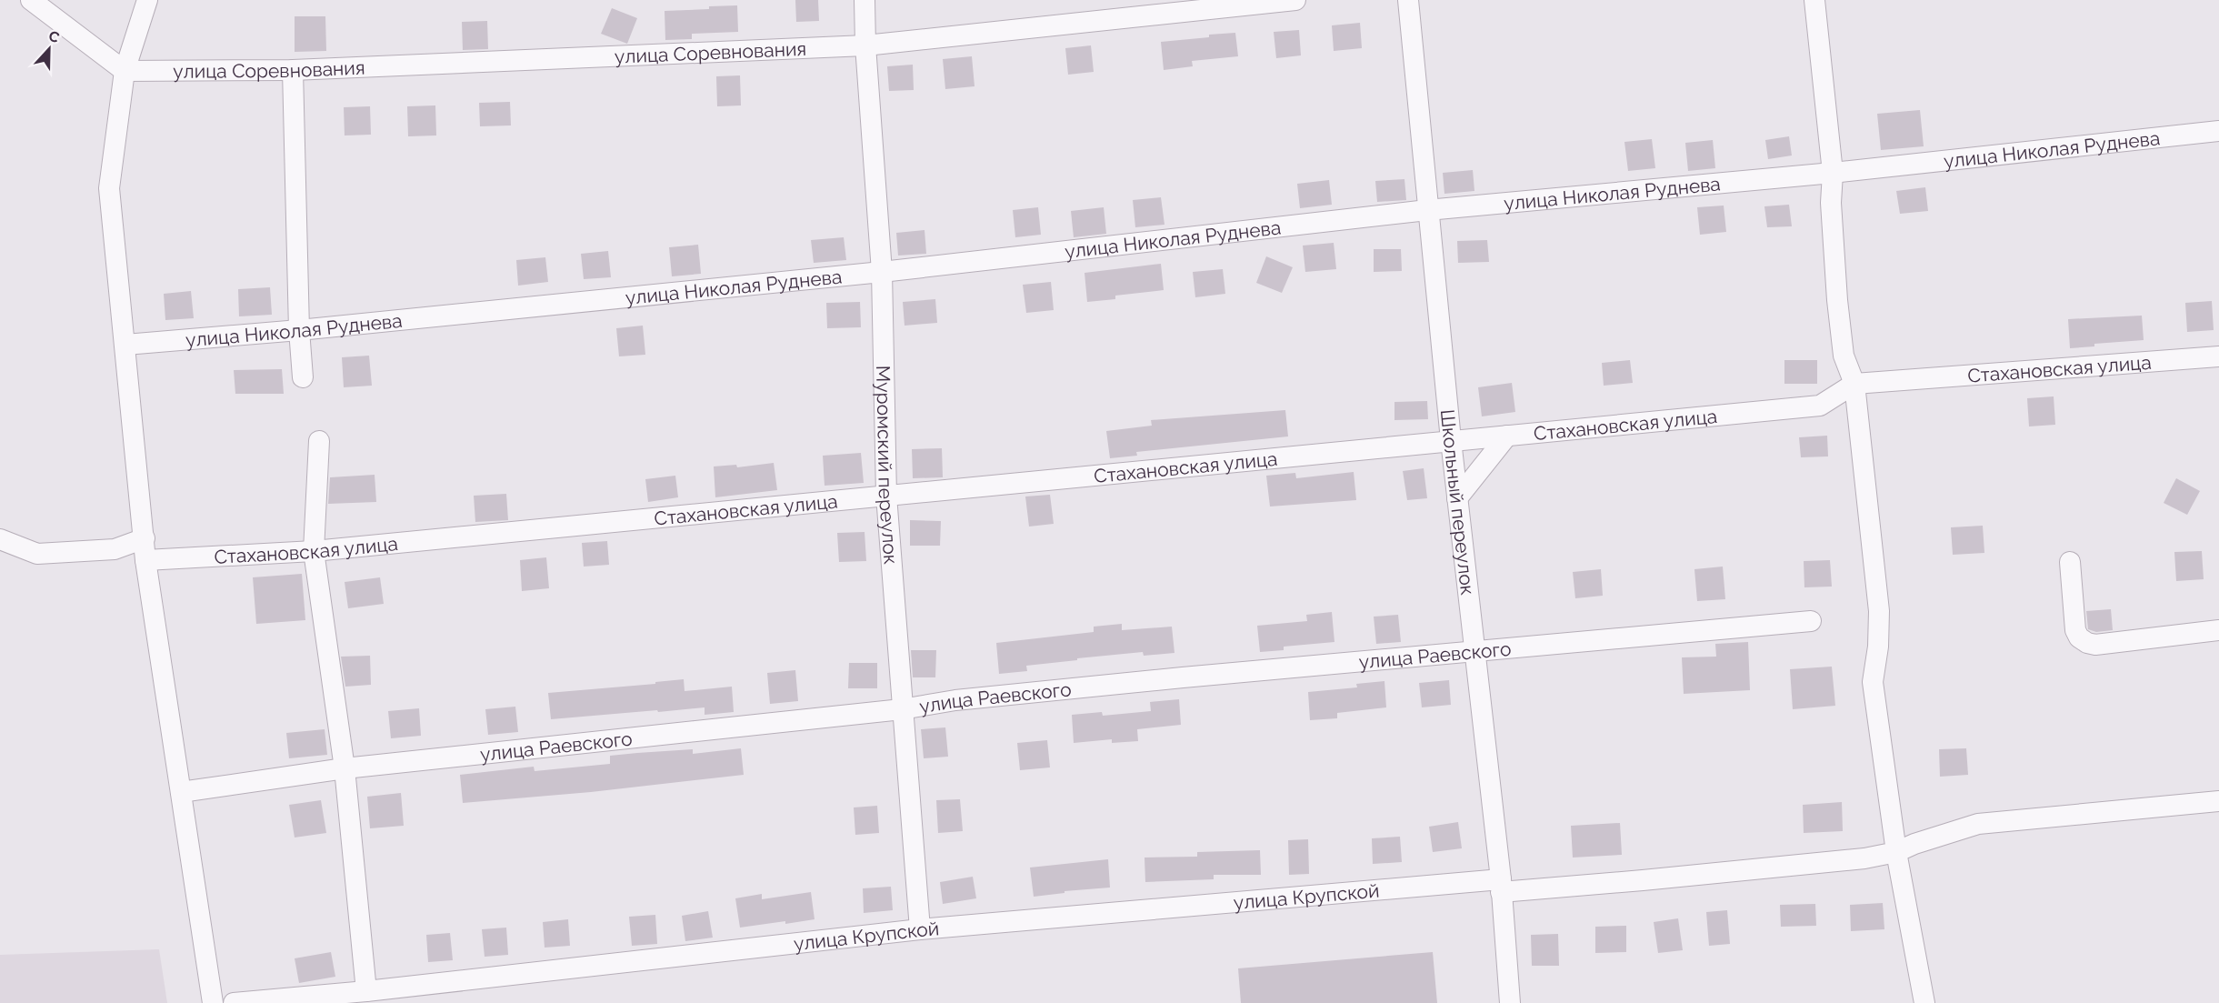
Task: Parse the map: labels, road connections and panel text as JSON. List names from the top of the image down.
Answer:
{
  "streets": {
    "street": [
      "улица Соревнования",
      "улица Николая Руднева",
      "Стахановская улица",
      "Муромский переулок",
      "Школьный переулок",
      "улица Раевского",
      "улица Крупской"
    ]
  },
  "crossings": [
    ["улица Соревнования", "Муромский переулок"],
    ["улица Николая Руднева", "Муромский переулок"],
    ["улица Николая Руднева", "Школьный переулок"],
    ["Стахановская улица", "Муромский переулок"],
    ["Стахановская улица", "Школьный переулок"],
    ["Муромский переулок", "улица Раевского"],
    ["Муромский переулок", "улица Крупской"],
    ["Школьный переулок", "улица Раевского"],
    ["Школьный переулок", "улица Крупской"]
  ],
  "north": "top"
}
